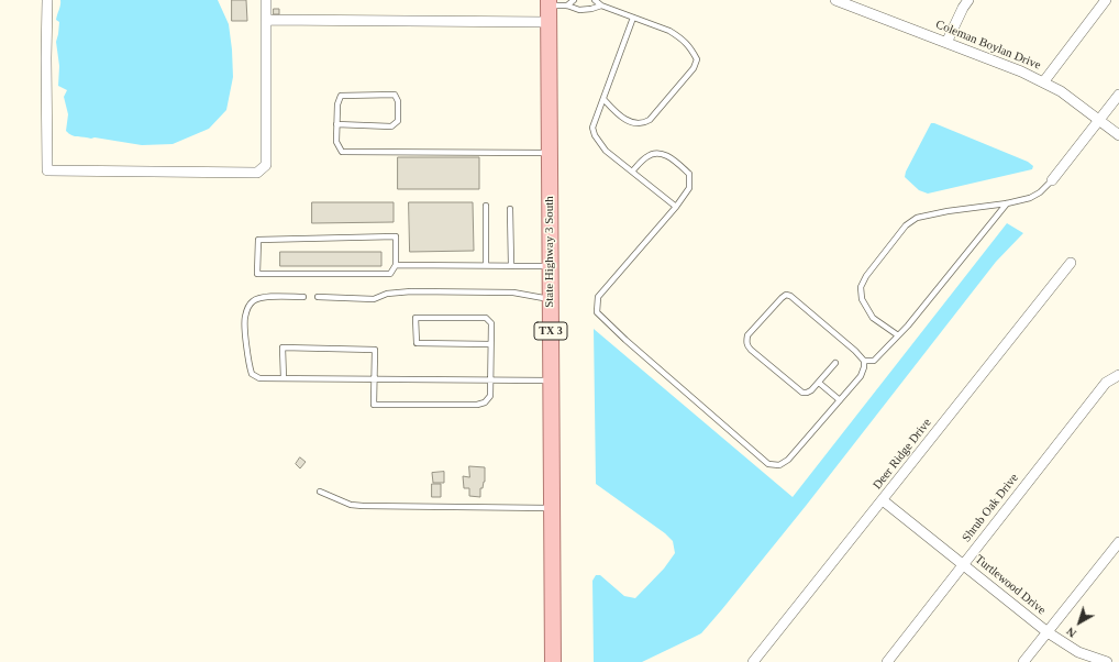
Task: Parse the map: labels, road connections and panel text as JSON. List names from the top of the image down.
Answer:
{
  "streets": {
    "main road": ["State Highway 3 South", "TX 3"],
    "street": [
      "Coleman Boylan Drive",
      "Deer Ridge Drive",
      "Shrub Oak Drive",
      "Turtlewood Drive"
    ]
  },
  "crossings": [
    ["Deer Ridge Drive", "Turtlewood Drive"],
    ["Shrub Oak Drive", "Turtlewood Drive"]
  ],
  "north": "bottom left"
}
